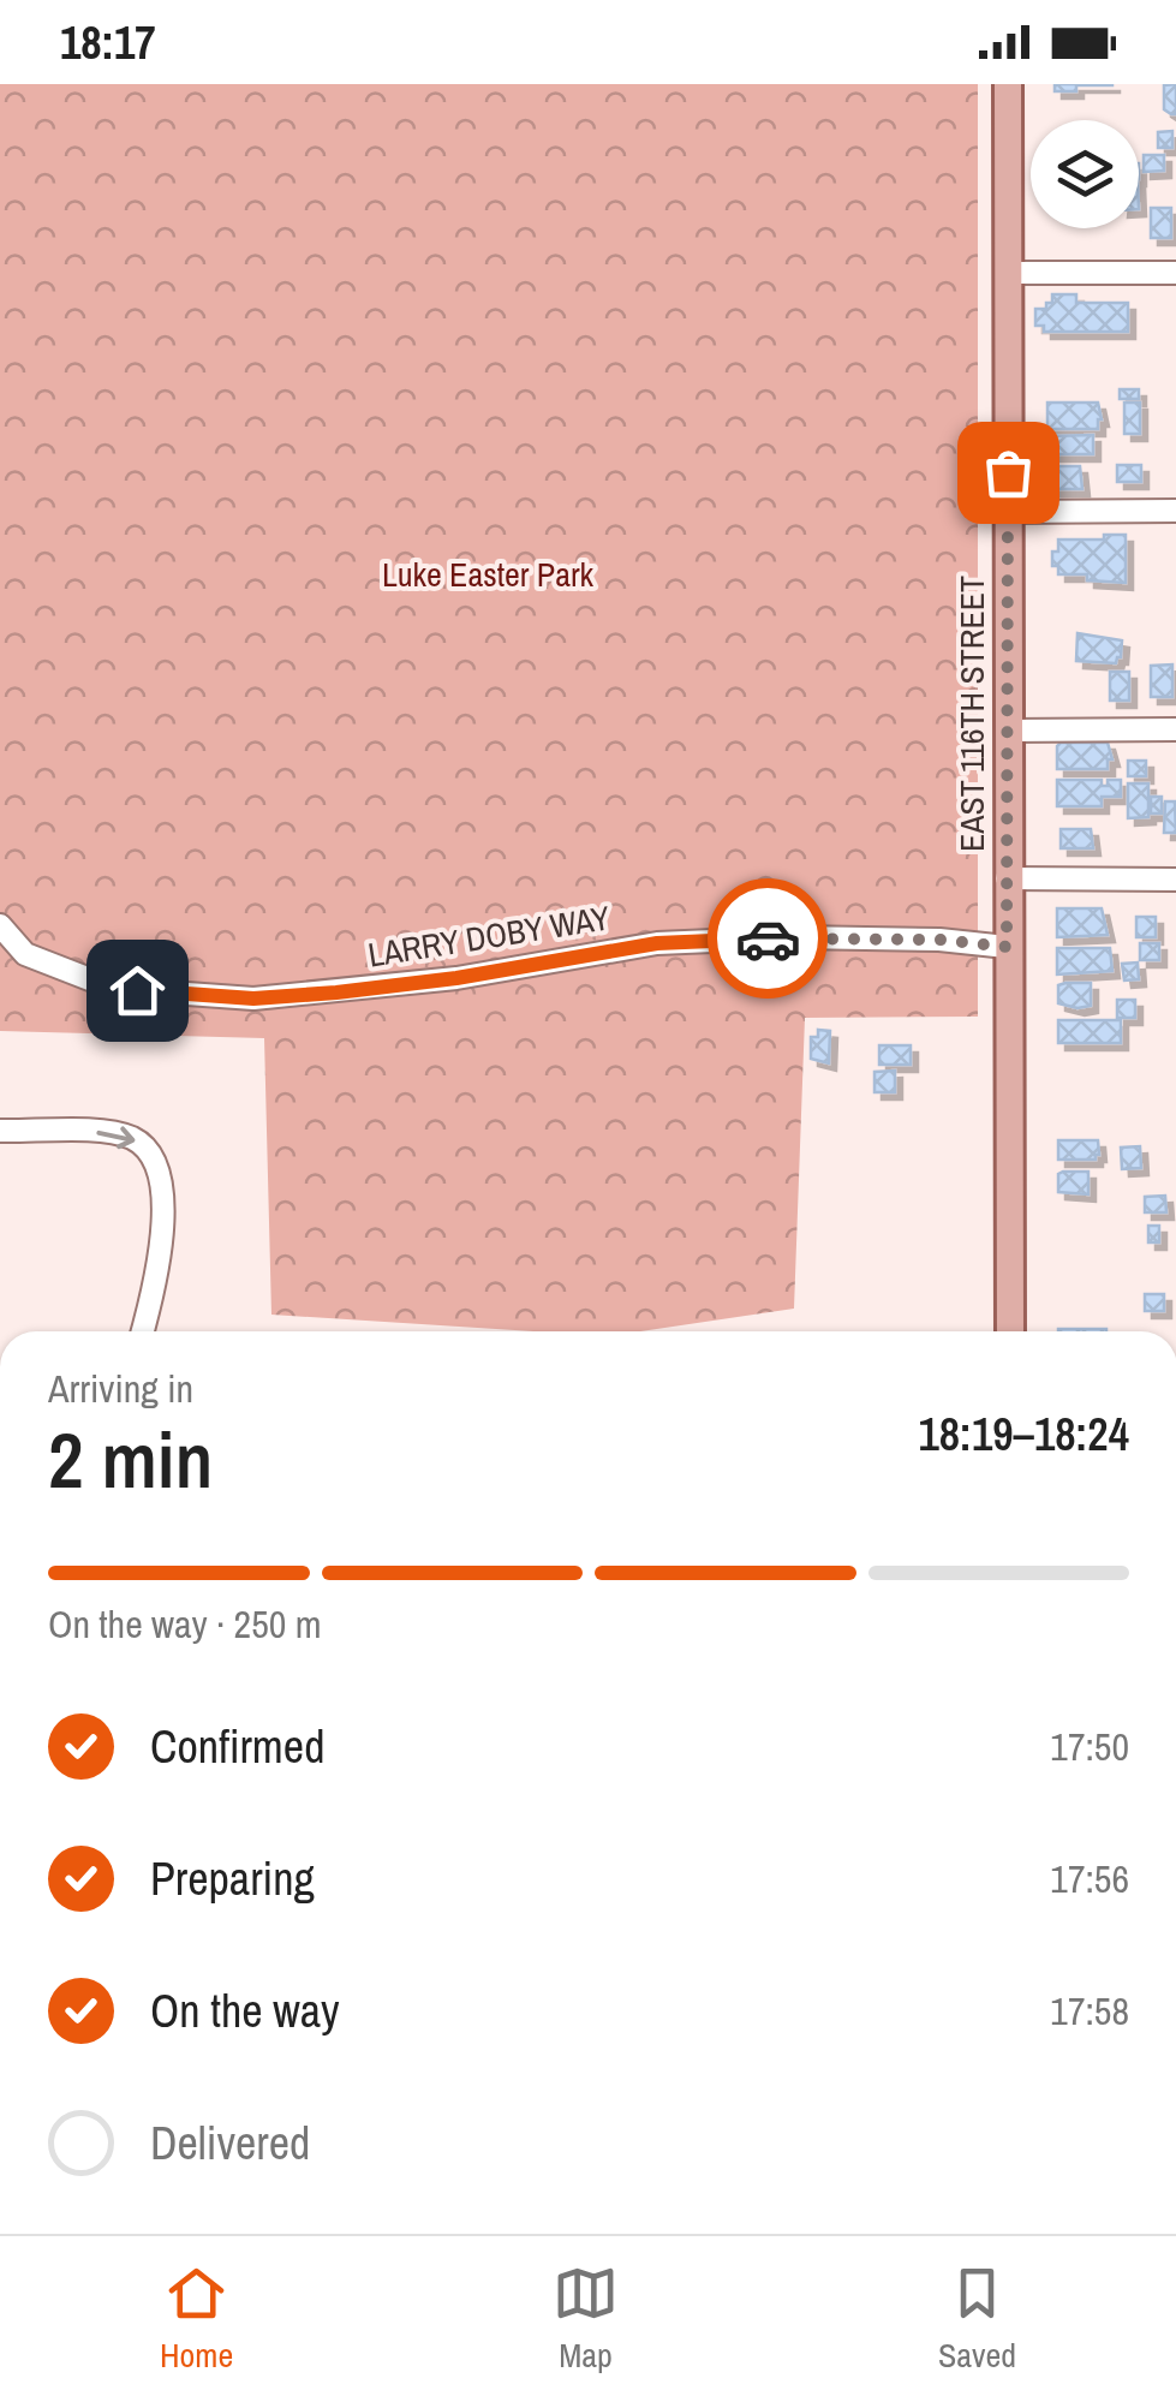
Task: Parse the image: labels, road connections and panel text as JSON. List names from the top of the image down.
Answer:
{
  "streets": {
    "main road": ["EAST 116TH STREET"],
    "street": ["LARRY DOBY WAY"]
  },
  "crossings": [
    ["EAST 116TH STREET", "LARRY DOBY WAY"]
  ],
  "parks": ["Luke Easter Park"],
  "page": {
    "status": "18:17",
    "heading": ["2 min", "Arriving in", "18:19–18:24"],
    "bar": "On the way · 250 m",
    "list": [
      ["Confirmed", "17:50"],
      ["Preparing", "17:56"],
      ["On the way", "17:58"],
      "Delivered"
    ],
    "tabs": ["Home", "Map", "Saved"]
  }
}
